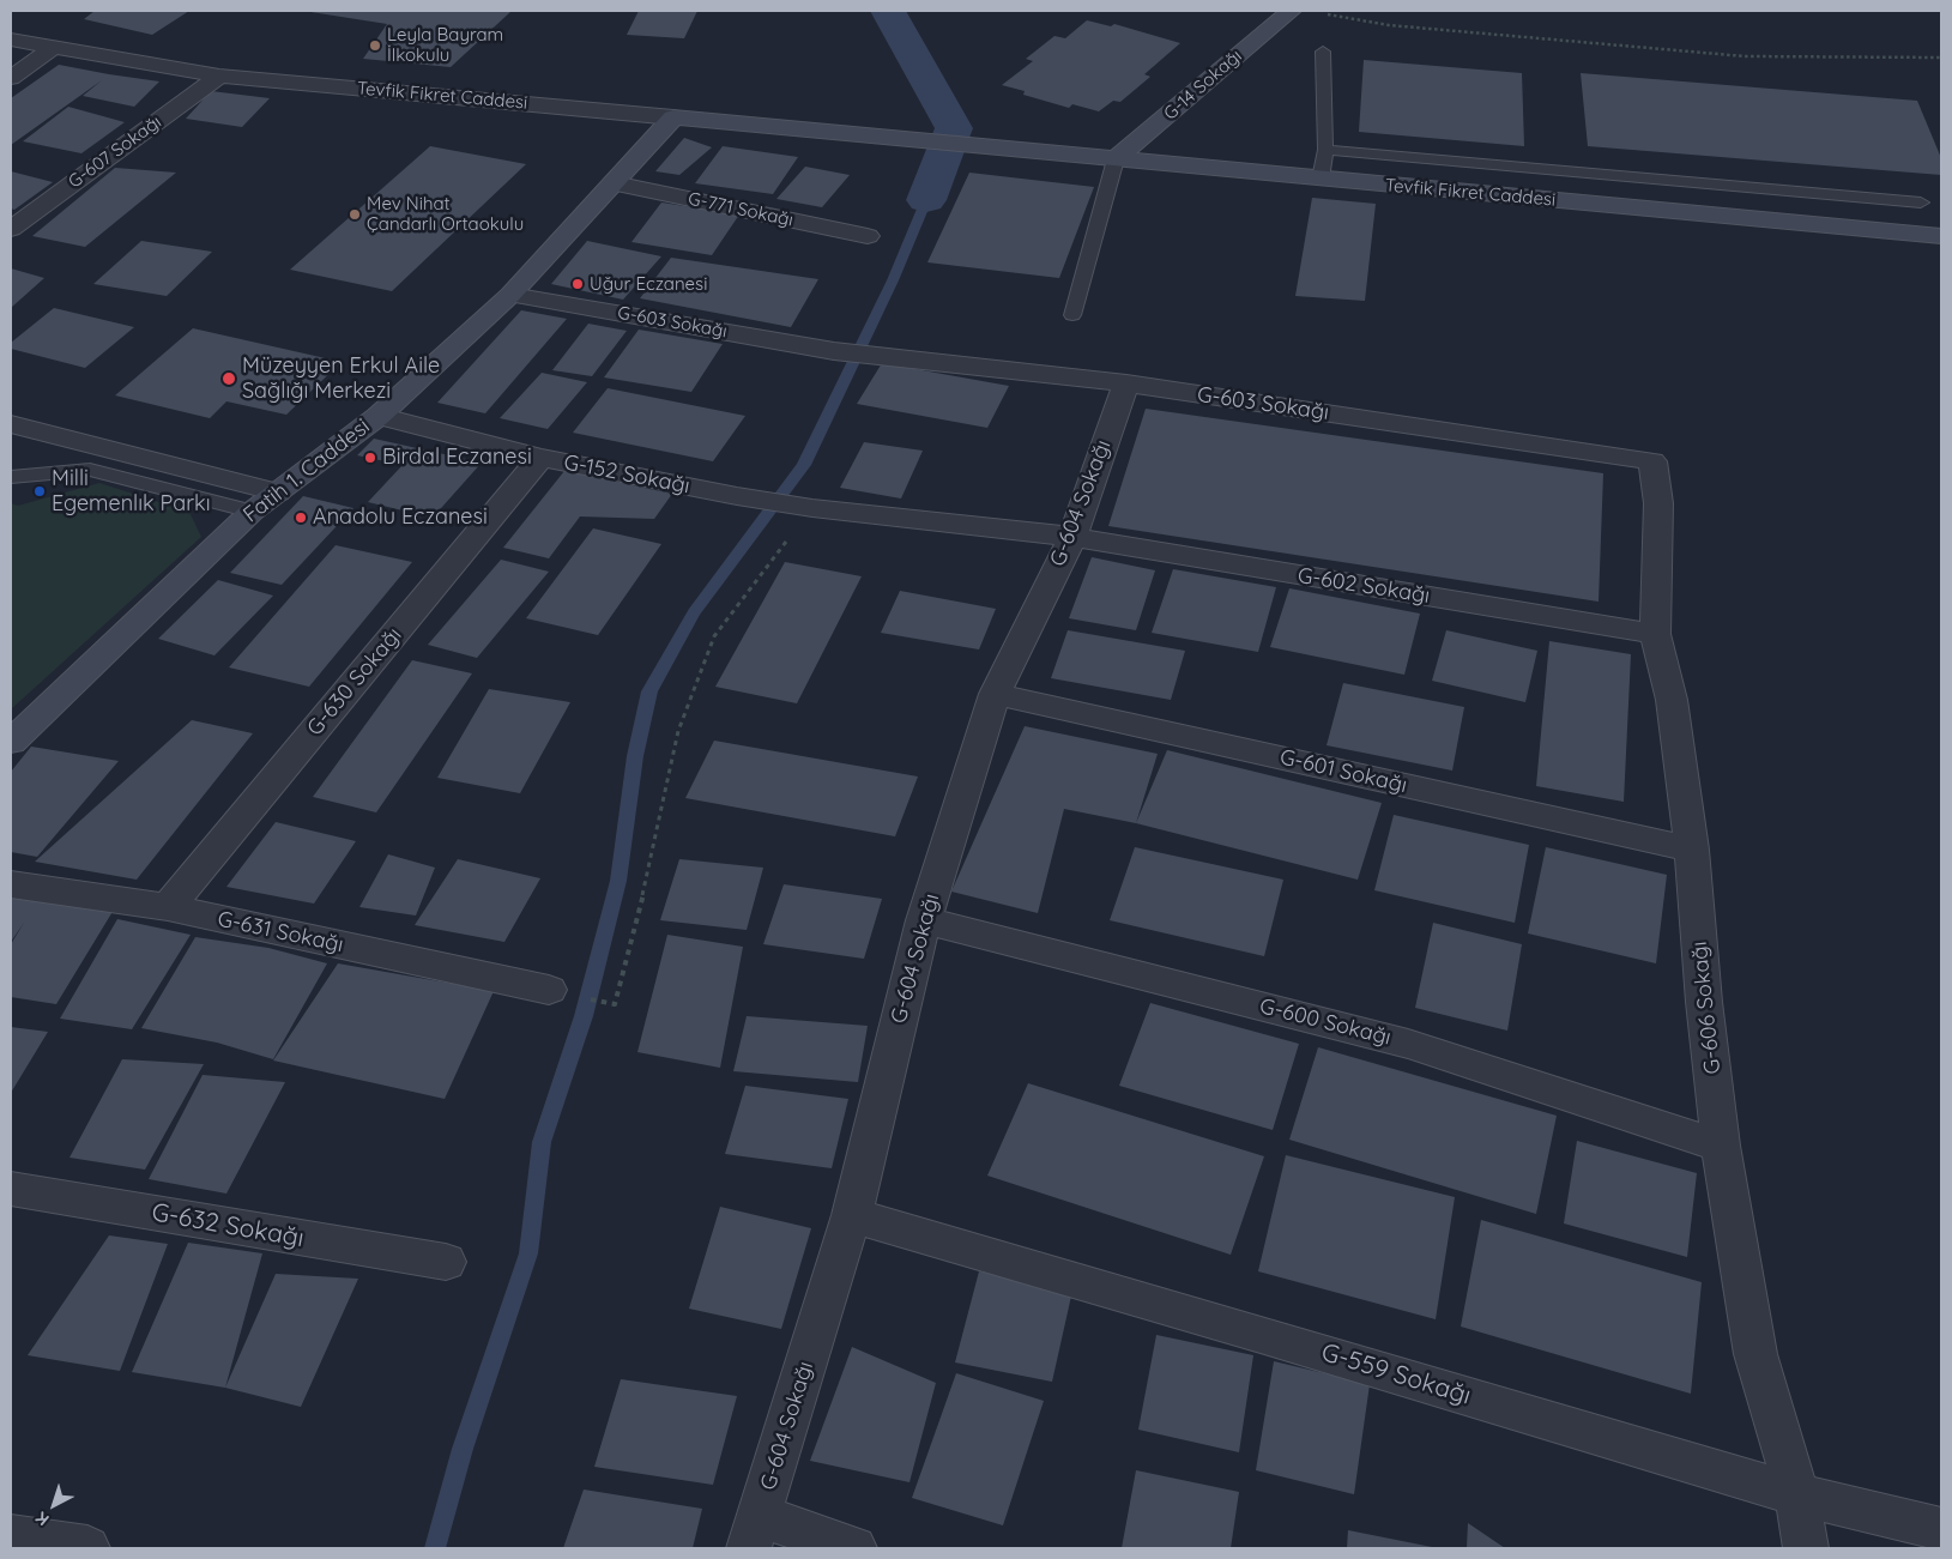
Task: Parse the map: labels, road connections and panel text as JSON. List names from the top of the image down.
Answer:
{
  "streets": {
    "street": [
      "G-14 Sokağı",
      "Tevfik Fikret Caddesi",
      "G-607 Sokağı",
      "G-771 Sokağı",
      "G-603 Sokağı",
      "Fatih 1. Caddesi",
      "G-152 Sokağı",
      "G-604 Sokağı",
      "G-602 Sokağı",
      "G-630 Sokağı",
      "G-601 Sokağı",
      "G-631 Sokağı",
      "G-606 Sokağı",
      "G-600 Sokağı",
      "G-632 Sokağı",
      "G-559 Sokağı"
    ]
  },
  "crossings": [
    ["G-14 Sokağı", "Tevfik Fikret Caddesi"],
    ["Tevfik Fikret Caddesi", "G-607 Sokağı"],
    ["Tevfik Fikret Caddesi", "Fatih 1. Caddesi"],
    ["G-771 Sokağı", "Fatih 1. Caddesi"],
    ["G-603 Sokağı", "Fatih 1. Caddesi"],
    ["G-603 Sokağı", "G-604 Sokağı"],
    ["G-603 Sokağı", "G-606 Sokağı"],
    ["Fatih 1. Caddesi", "G-152 Sokağı"],
    ["G-152 Sokağı", "G-630 Sokağı"],
    ["G-604 Sokağı", "G-602 Sokağı"],
    ["G-604 Sokağı", "G-601 Sokağı"],
    ["G-604 Sokağı", "G-600 Sokağı"],
    ["G-604 Sokağı", "G-559 Sokağı"],
    ["G-602 Sokağı", "G-606 Sokağı"],
    ["G-630 Sokağı", "G-631 Sokağı"],
    ["G-601 Sokağı", "G-606 Sokağı"],
    ["G-606 Sokağı", "G-600 Sokağı"],
    ["G-606 Sokağı", "G-559 Sokağı"]
  ],
  "places": [
    "Leyla Bayram İlkokulu",
    "Mev Nihat Çandarlı Ortaokulu",
    "Uğur Eczanesi",
    "Müzeyyen Erkul Aile Sağlığı Merkezi",
    "Birdal Eczanesi",
    "Milli Egemenlık Parkı",
    "Anadolu Eczanesi"
  ],
  "north": "bottom left"
}
